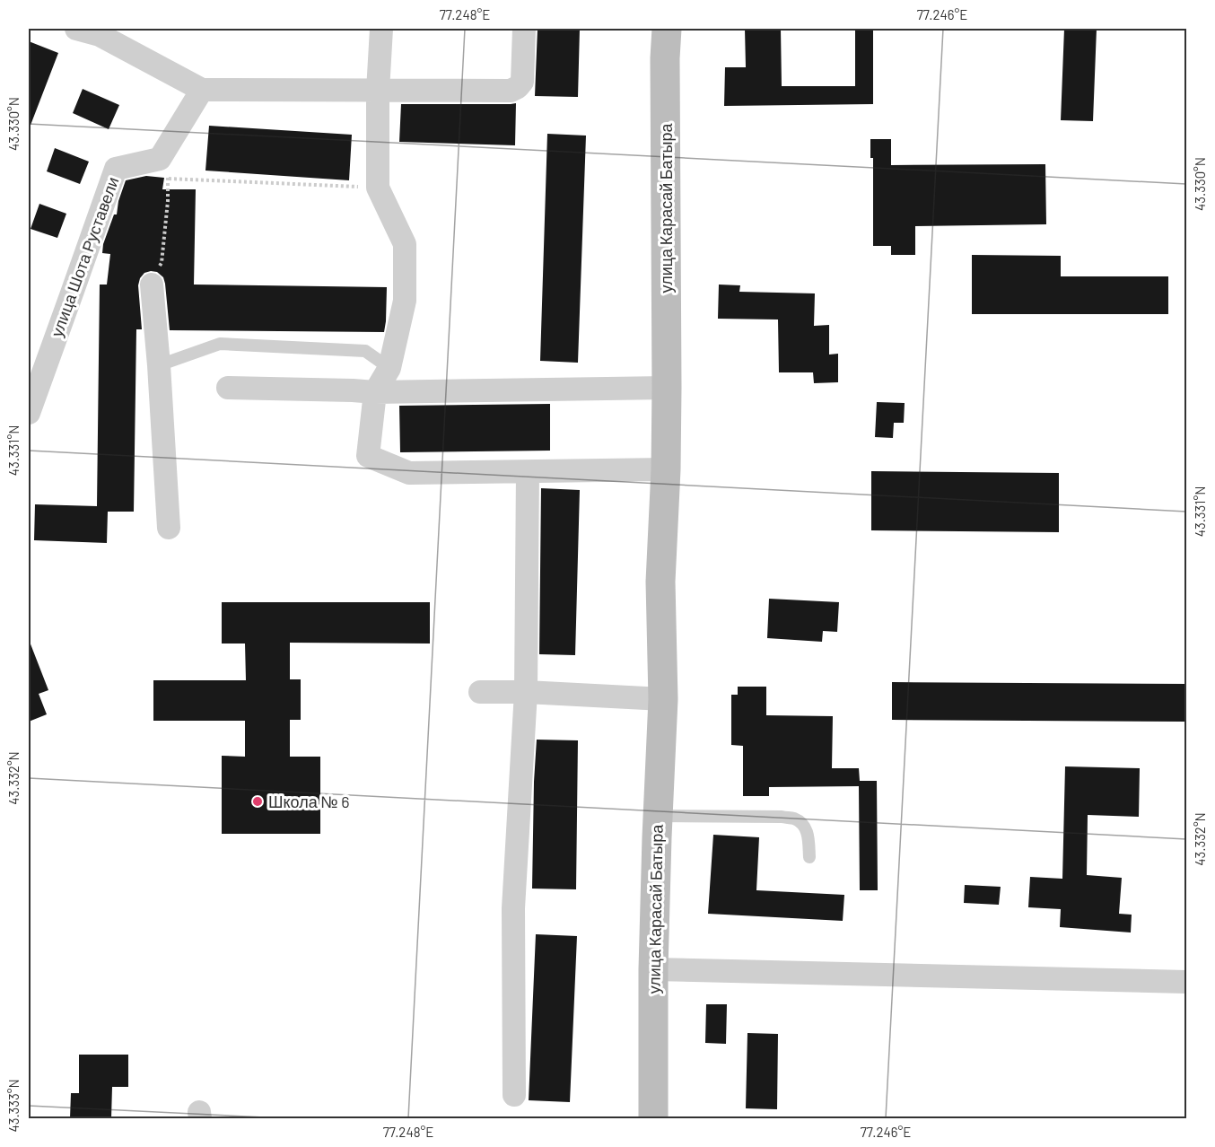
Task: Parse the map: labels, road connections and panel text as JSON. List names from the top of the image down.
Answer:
{
  "streets": {
    "main road": ["улица Карасай Батыра"],
    "street": ["улица Шота Руставели"]
  },
  "places": ["Школа № 6"],
  "coordinates": [
    "77.248°E",
    "77.246°E",
    "43.330°N",
    "43.331°N",
    "43.332°N",
    "43.333°N"
  ]
}
